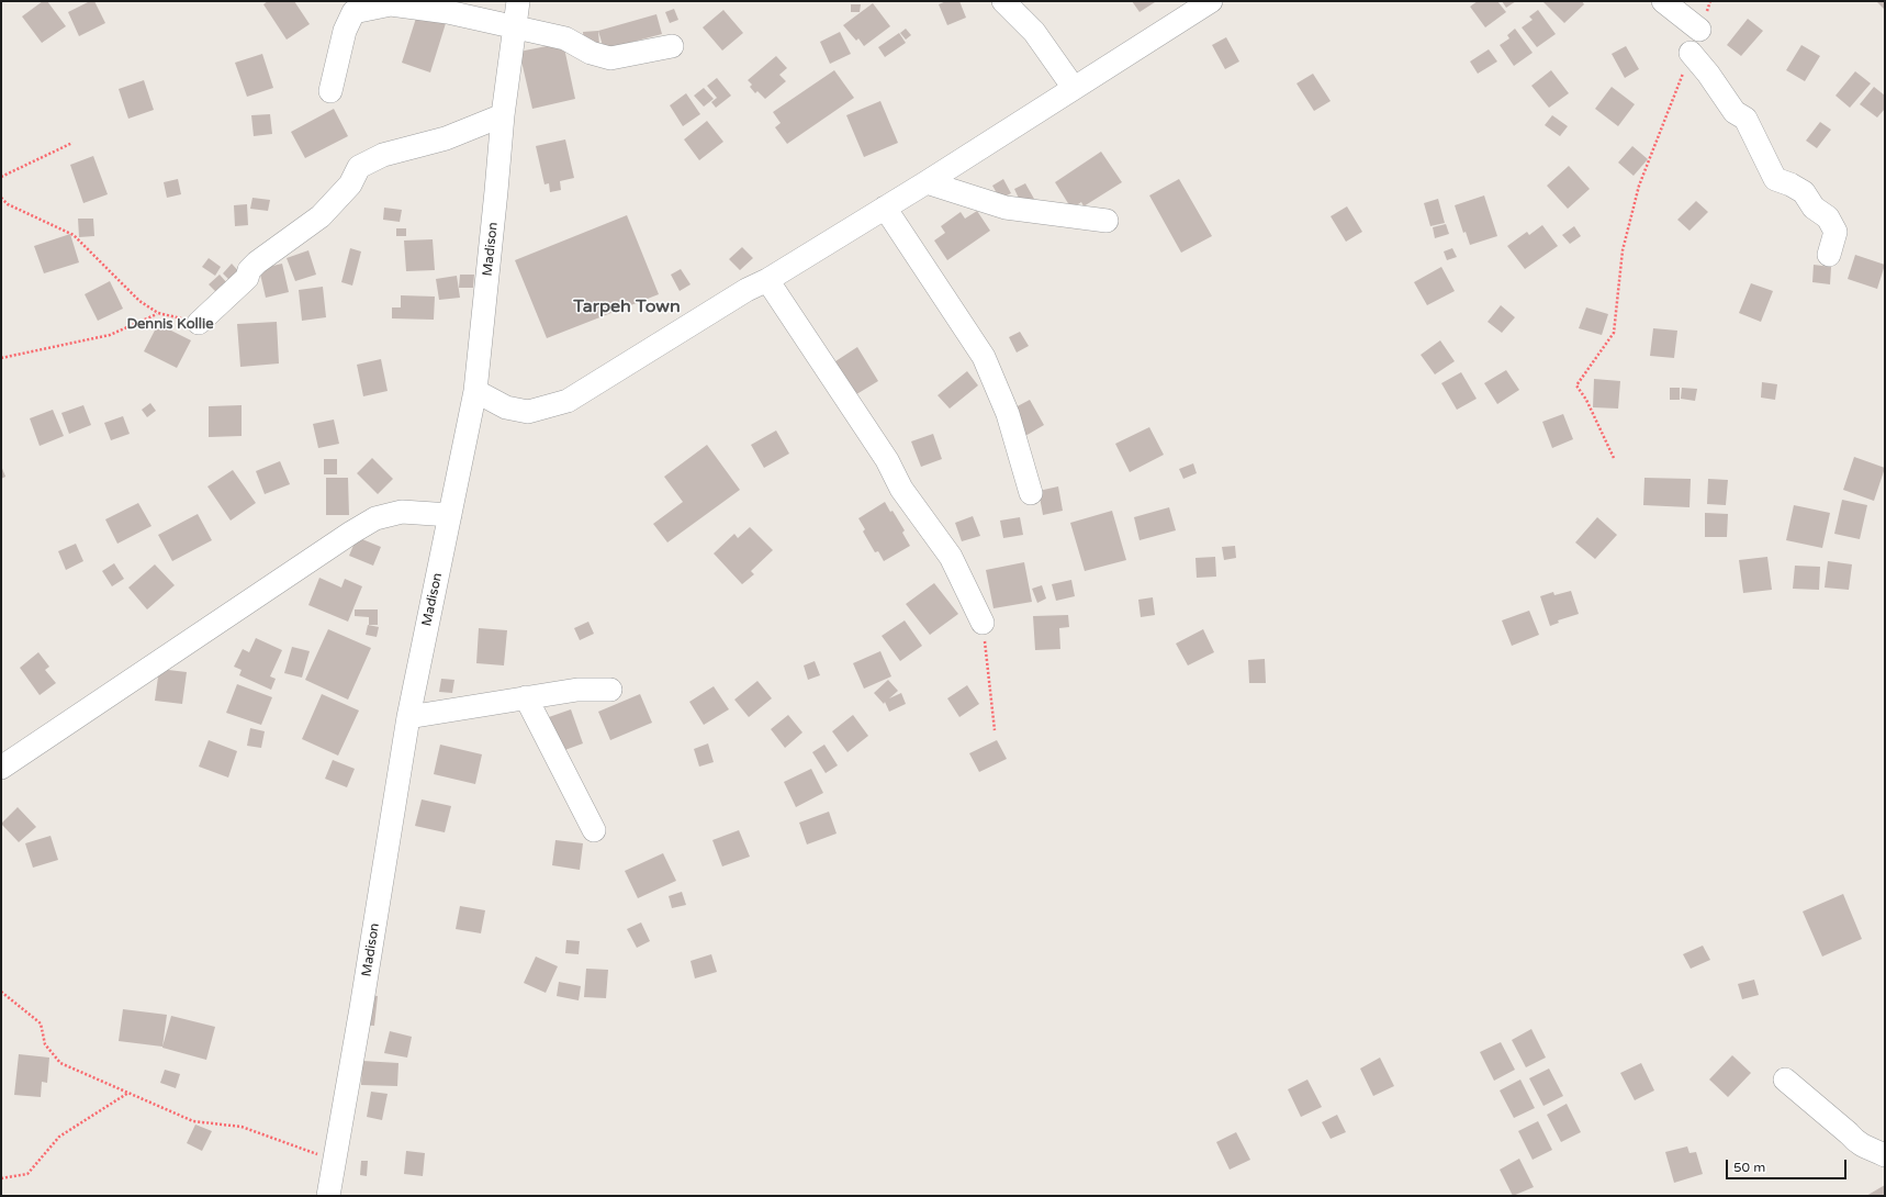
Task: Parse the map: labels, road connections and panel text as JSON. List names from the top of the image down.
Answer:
{
  "streets": {
    "street": ["Madison"]
  },
  "districts": ["Tarpeh Town", "Dennis Kollie"],
  "scale_bar": "50 m"
}
